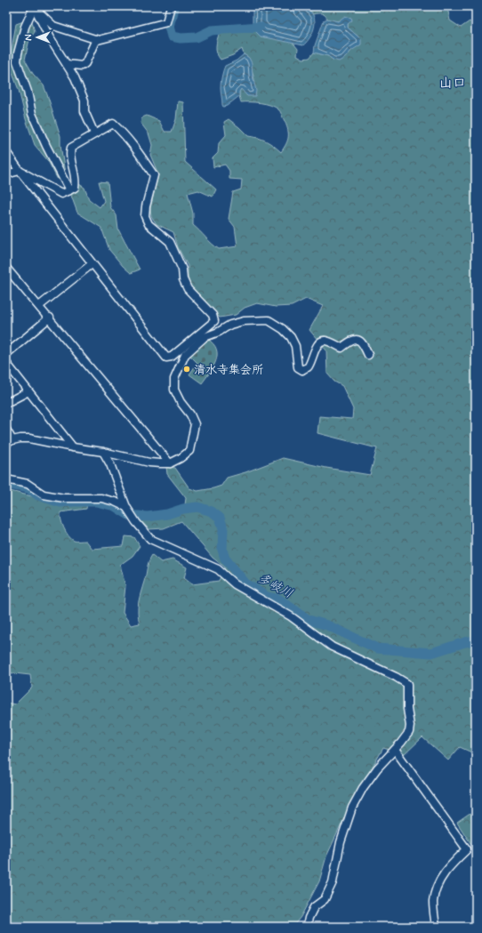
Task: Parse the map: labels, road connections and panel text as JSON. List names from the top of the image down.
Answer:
{
  "districts": ["山口"],
  "water": ["多岐川"],
  "places": ["清水寺集会所"],
  "north": "left"
}
